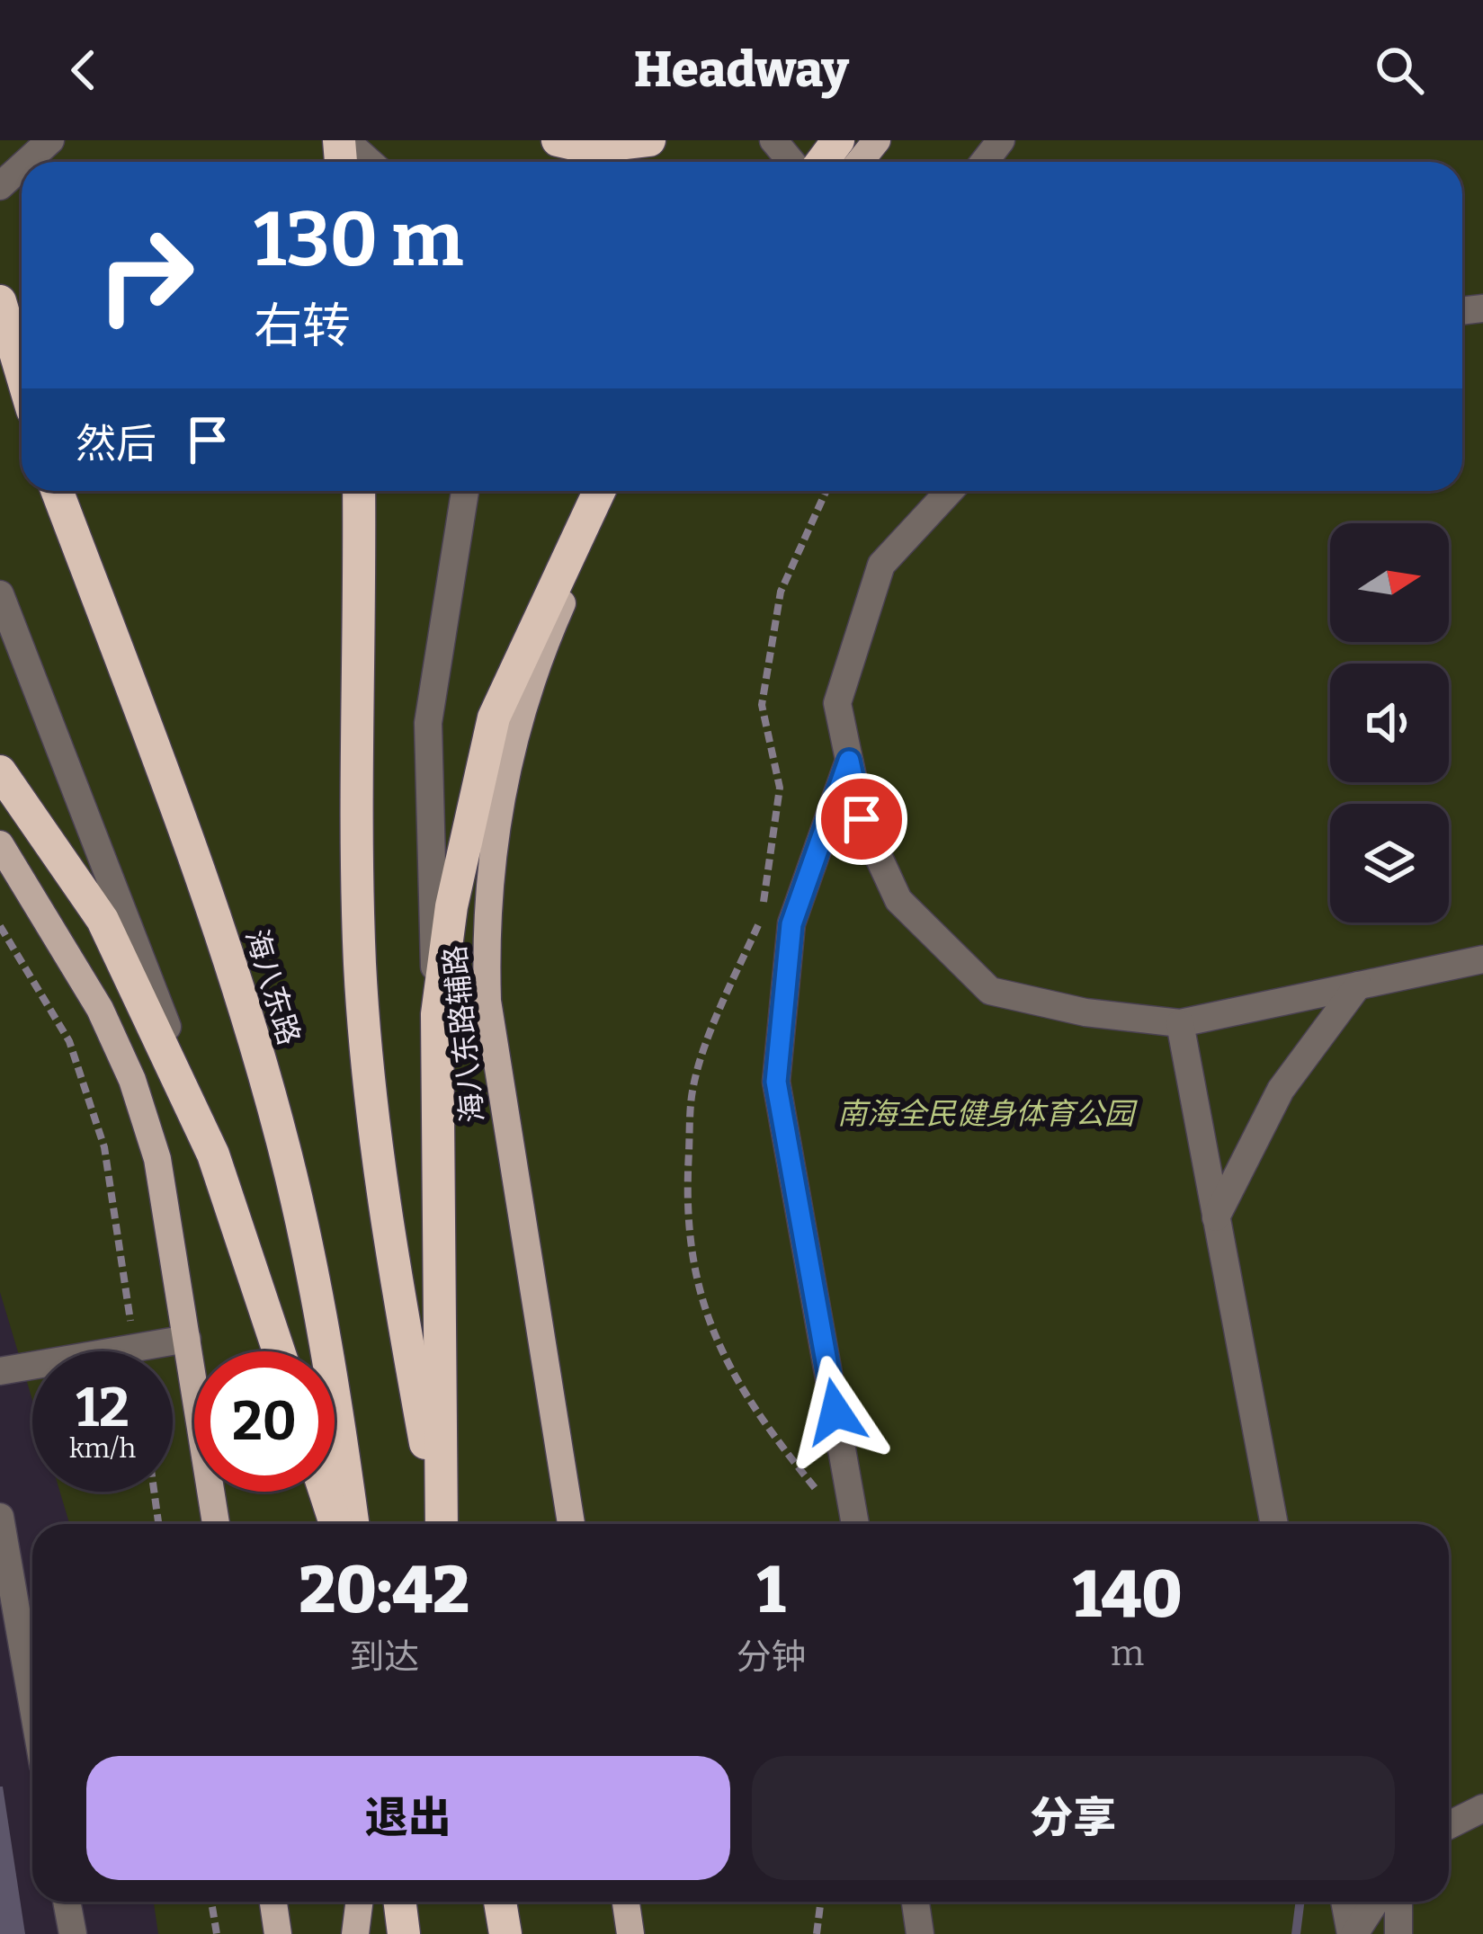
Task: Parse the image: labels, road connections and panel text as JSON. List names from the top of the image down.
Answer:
{
  "streets": {
    "highway": ["海八东路"],
    "main road": ["海八东路辅路"]
  },
  "parks": ["南海全民健身体育公园"],
  "north": "right",
  "page": {
    "header": "Headway",
    "turn": ["130 m", "右转"],
    "then": "然后",
    "speed": "12 km/h",
    "limit": "20",
    "eta": [
      "20:42",
      "到达",
      "1",
      "分钟",
      "140",
      "m"
    ],
    "buttons": ["退出", "分享"]
  }
}
